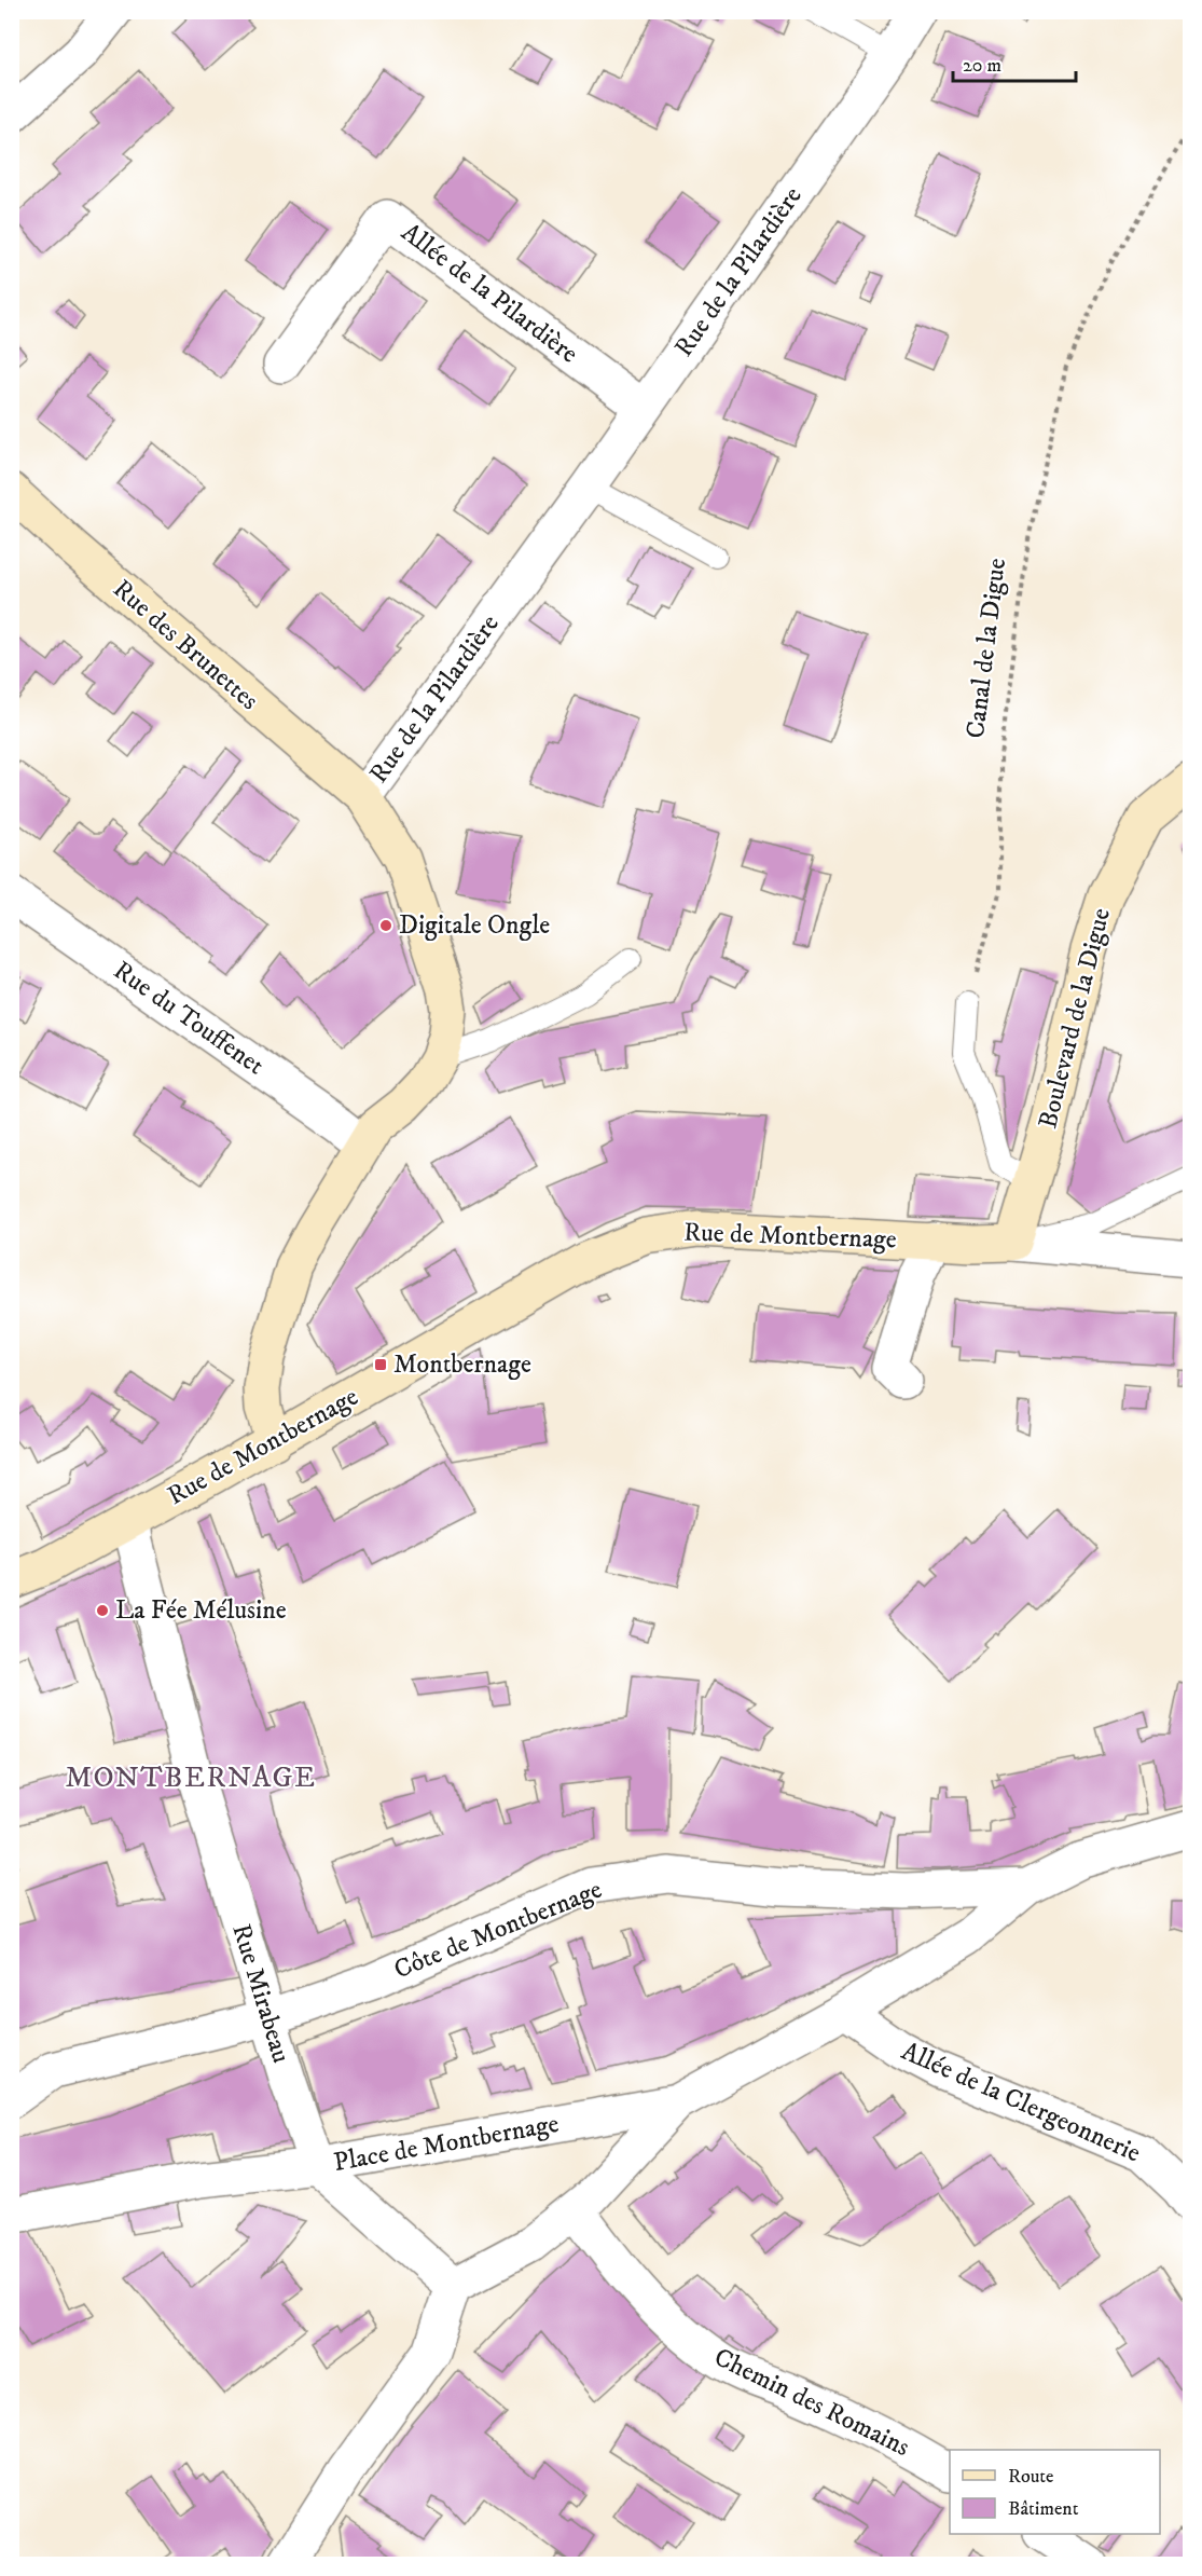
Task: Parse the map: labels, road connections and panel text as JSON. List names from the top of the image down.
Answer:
{
  "streets": {
    "street": [
      "Rue de la Pilardière",
      "Allée de la Pilardière",
      "Rue des Brunettes",
      "Rue du Touffenet",
      "Boulevard de la Digue",
      "Rue de Montbernage",
      "Côte de Montbernage",
      "Rue Mirabeau",
      "Allée de la Clergeonnerie",
      "Place de Montbernage",
      "Chemin des Romains"
    ],
    "path": ["Canal de la Digue"]
  },
  "crossings": [
    ["Rue de la Pilardière", "Allée de la Pilardière"],
    ["Rue de la Pilardière", "Rue des Brunettes"],
    ["Rue de la Pilardière", "Rue du Touffenet"],
    ["Rue de la Pilardière", "Rue de Montbernage"],
    ["Boulevard de la Digue", "Rue de Montbernage"],
    ["Rue de Montbernage", "Rue Mirabeau"],
    ["Côte de Montbernage", "Rue Mirabeau"],
    ["Côte de Montbernage", "Place de Montbernage"],
    ["Rue Mirabeau", "Place de Montbernage"],
    ["Allée de la Clergeonnerie", "Place de Montbernage"],
    ["Place de Montbernage", "Chemin des Romains"]
  ],
  "districts": ["MONTBERNAGE"],
  "places": {
    "other": ["Digitale Ongle", "La Fée Mélusine"],
    "transit": ["Montbernage"]
  },
  "legend": ["Route", "Bâtiment"],
  "scale_bar": "20 m"
}
